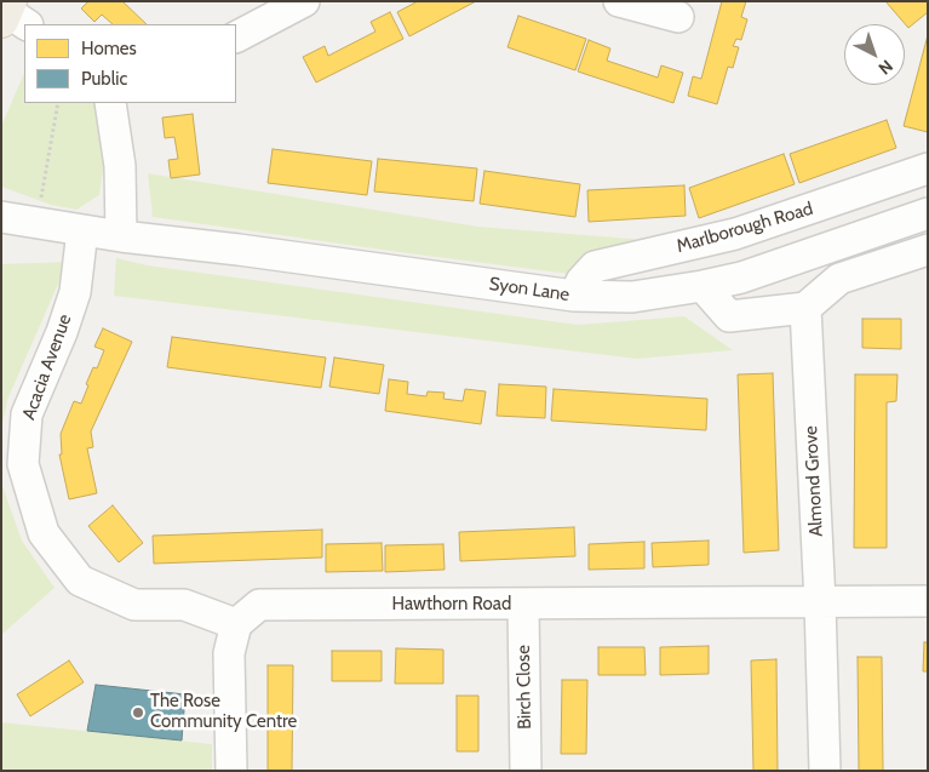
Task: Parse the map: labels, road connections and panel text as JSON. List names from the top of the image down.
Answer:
{
  "streets": {
    "street": [
      "Marlborough Road",
      "Syon Lane",
      "Acacia Avenue",
      "Almond Grove",
      "Hawthorn Road",
      "Birch Close"
    ]
  },
  "crossings": [
    ["Marlborough Road", "Syon Lane"],
    ["Syon Lane", "Acacia Avenue"],
    ["Acacia Avenue", "Hawthorn Road"],
    ["Almond Grove", "Hawthorn Road"],
    ["Hawthorn Road", "Birch Close"]
  ],
  "places": ["The Rose Community Centre"],
  "legend": ["Homes", "Public"],
  "north": "bottom right"
}
